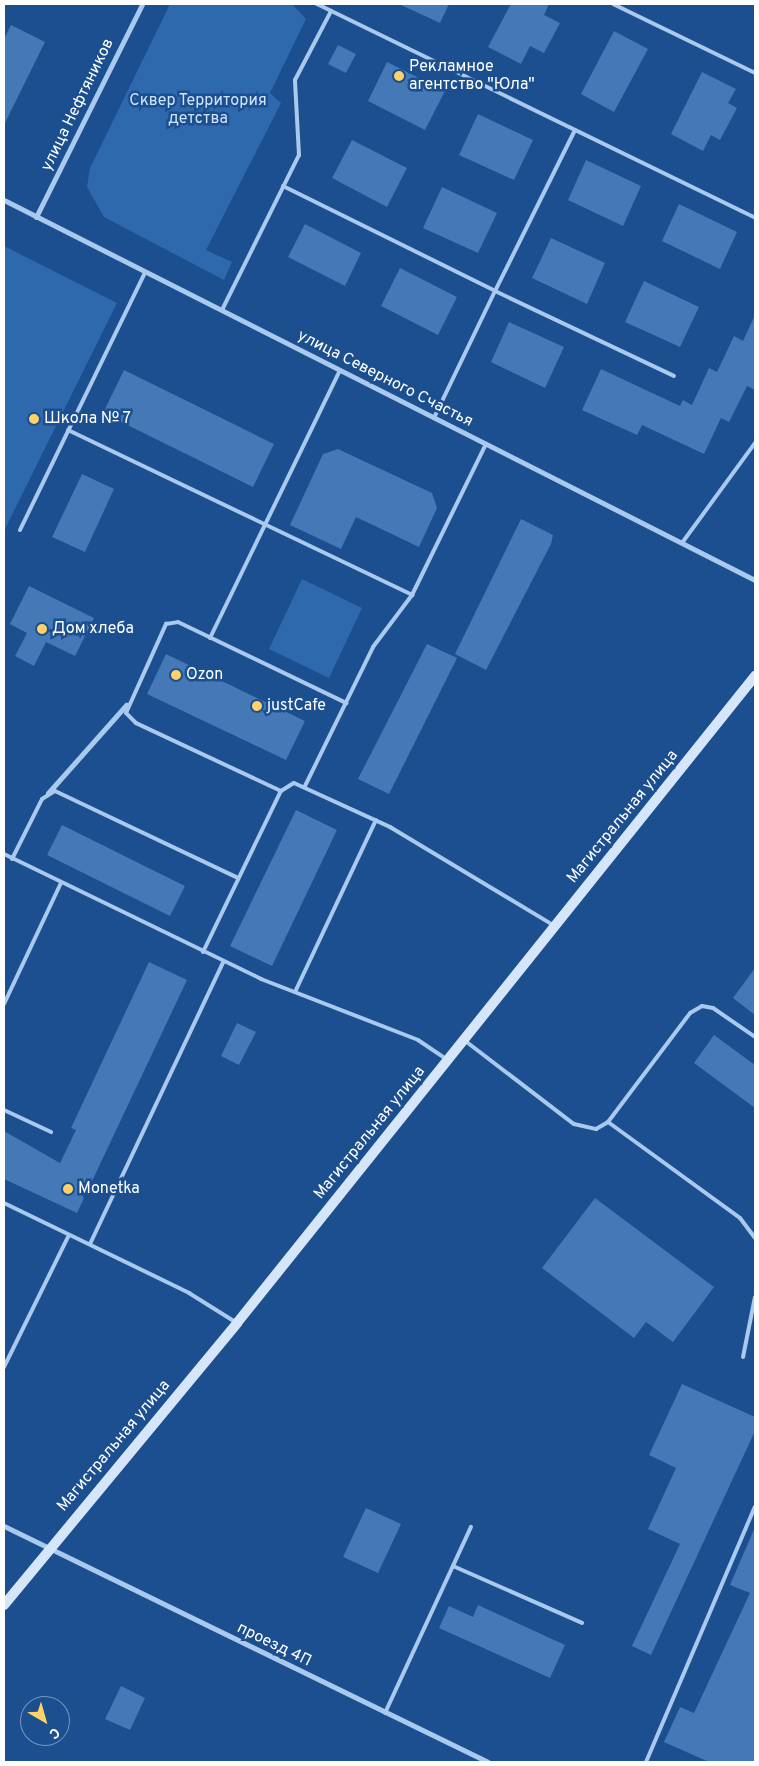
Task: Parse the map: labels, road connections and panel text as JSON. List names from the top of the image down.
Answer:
{
  "streets": {
    "main road": ["Магистральная улица"],
    "street": ["улица Нефтяников", "улица Северного Счастья", "проезд 4П"]
  },
  "crossings": [
    ["улица Нефтяников", "улица Северного Счастья"],
    ["Магистральная улица", "проезд 4П"]
  ],
  "parks": ["Сквер Территория детства"],
  "places": [
    "Рекламное агентство \"Юла\"",
    "Школа № 7",
    "Дом хлеба",
    "Ozon",
    "justCafe",
    "Monetka"
  ],
  "north": "bottom right"
}
